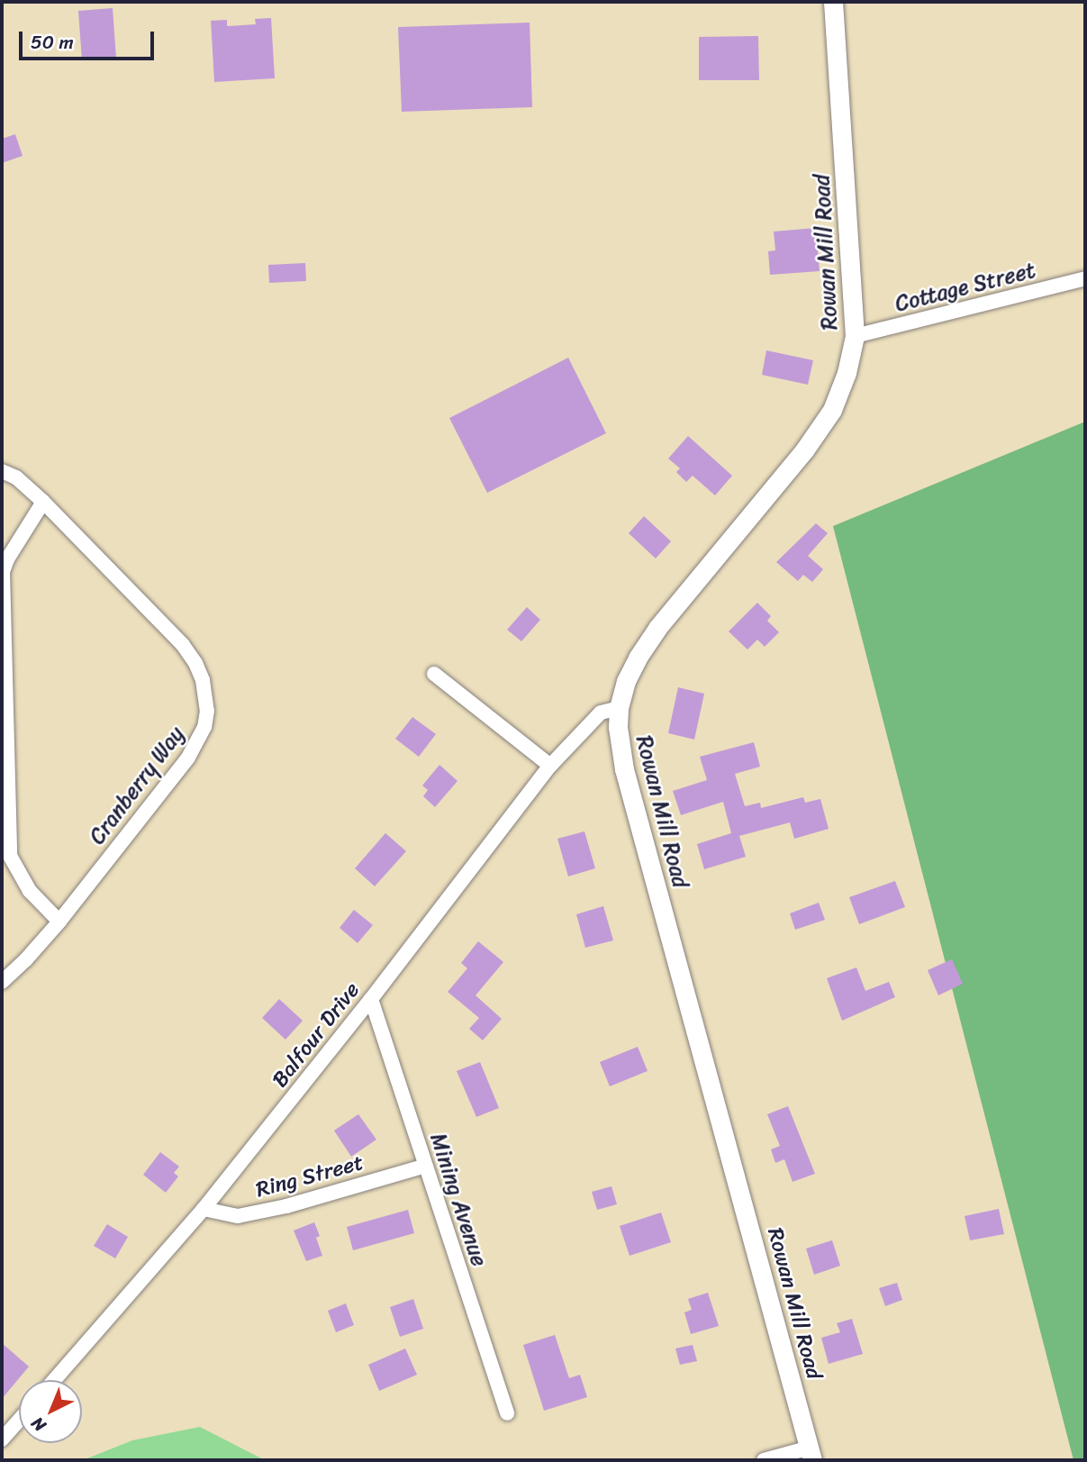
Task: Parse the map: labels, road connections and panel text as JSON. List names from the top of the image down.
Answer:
{
  "streets": {
    "street": [
      "Rowan Mill Road",
      "Cottage Street",
      "Cranberry Way",
      "Balfour Drive",
      "Ring Street",
      "Mining Avenue"
    ]
  },
  "crossings": [
    ["Rowan Mill Road", "Cottage Street"],
    ["Rowan Mill Road", "Balfour Drive"],
    ["Balfour Drive", "Ring Street"],
    ["Balfour Drive", "Mining Avenue"],
    ["Ring Street", "Mining Avenue"]
  ],
  "scale_bar": "50 m",
  "north": "bottom left"
}
